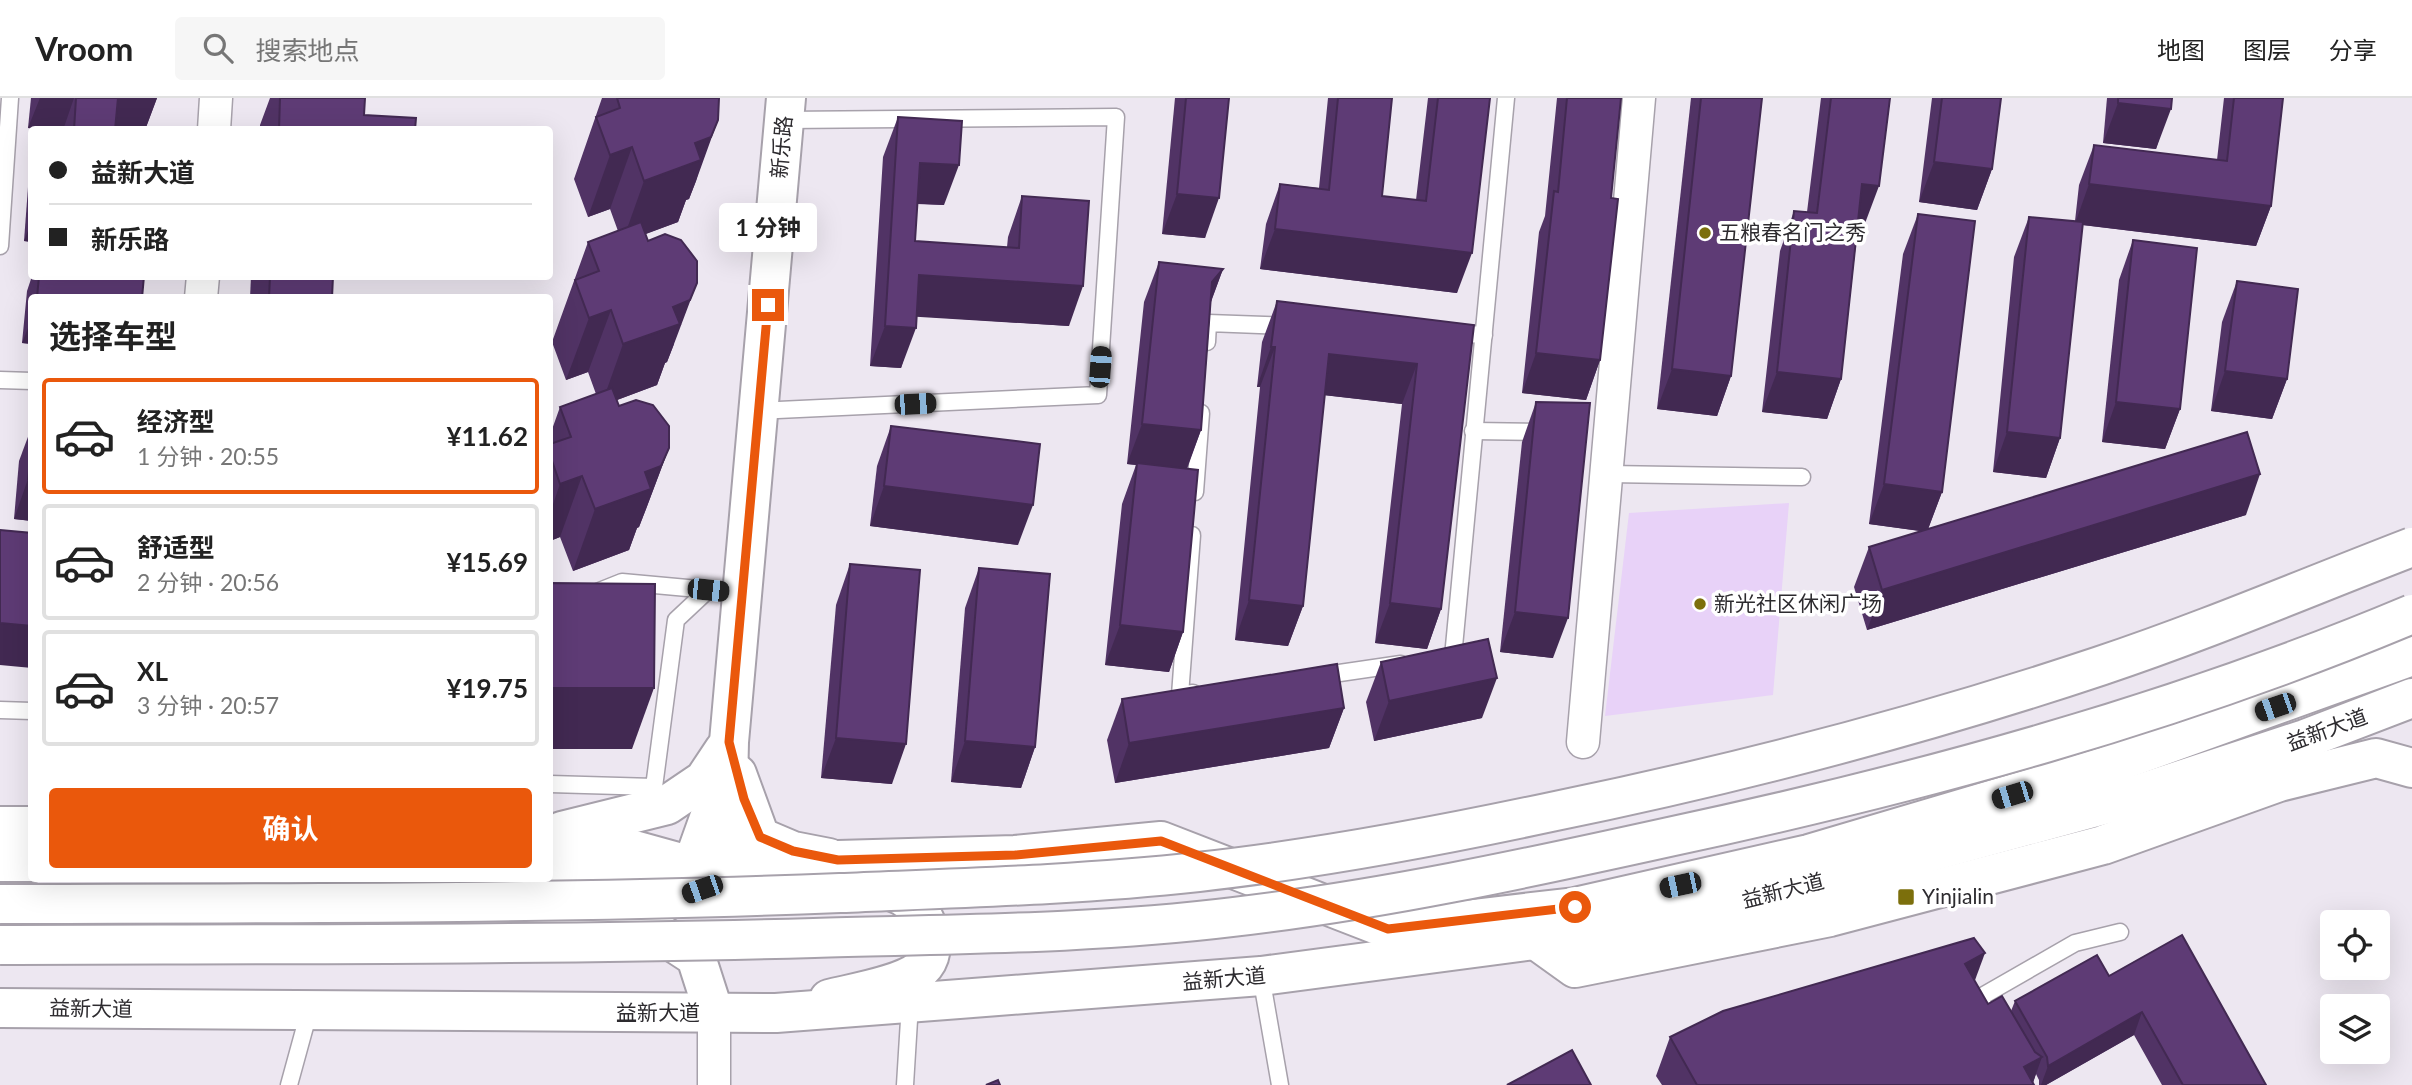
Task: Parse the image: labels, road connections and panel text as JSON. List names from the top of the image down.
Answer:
{
  "streets": {
    "main road": ["新乐路", "益新大道"]
  },
  "crossings": [
    ["新乐路", "益新大道"]
  ],
  "places": {
    "other": ["五粮春名门之秀", "新光社区休闲广场"],
    "transit": ["Yinjialin"]
  },
  "page": {
    "header": "Vroom",
    "search": "搜索地点",
    "nav": ["地图", "图层", "分享"],
    "banner": ["益新大道", "新乐路"],
    "bubble": "1 分钟",
    "heading": "选择车型",
    "list": [
      {
        "name": "经济型",
        "note": "1 分钟 · 20:55",
        "value": "¥11.62"
      },
      {
        "name": "舒适型",
        "note": "2 分钟 · 20:56",
        "value": "¥15.69"
      },
      {
        "name": "XL",
        "note": "3 分钟 · 20:57",
        "value": "¥19.75"
      }
    ],
    "buttons": "确认"
  }
}
